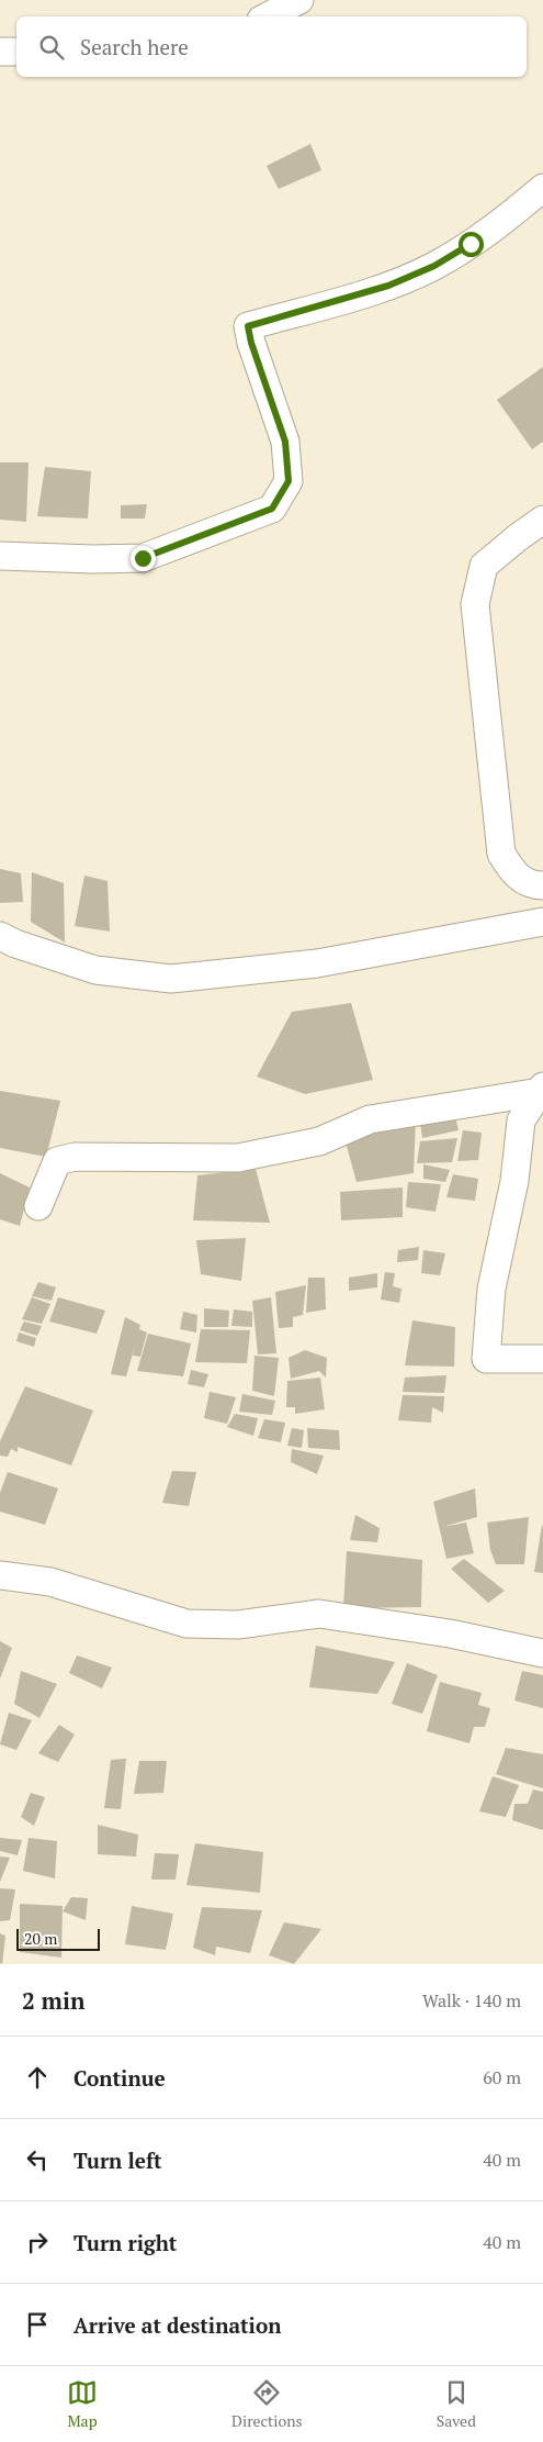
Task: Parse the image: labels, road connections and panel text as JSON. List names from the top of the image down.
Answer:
{
  "scale_bar": "20 m",
  "page": {
    "search": "Search here",
    "scale": "20 m",
    "heading": ["2 min", "Walk · 140 m"],
    "list": [
      ["Continue", "60 m"],
      ["Turn left", "40 m"],
      ["Turn right", "40 m"],
      "Arrive at destination"
    ],
    "nav": ["Map", "Directions", "Saved"]
  }
}
